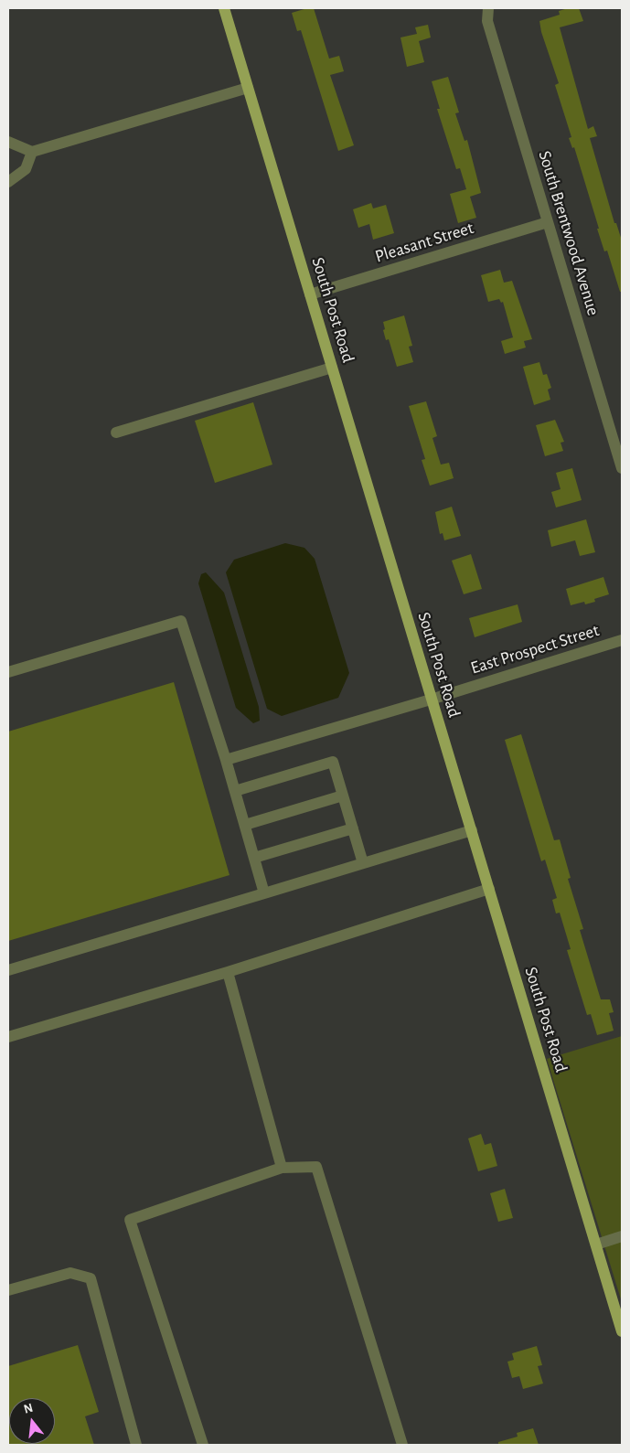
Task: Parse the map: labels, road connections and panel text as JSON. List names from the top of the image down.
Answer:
{
  "streets": {
    "main road": ["South Post Road"],
    "street": ["South Brentwood Avenue", "Pleasant Street", "East Prospect Street"]
  },
  "crossings": [
    ["South Brentwood Avenue", "Pleasant Street"],
    ["Pleasant Street", "South Post Road"],
    ["South Post Road", "East Prospect Street"]
  ],
  "north": "top"
}
